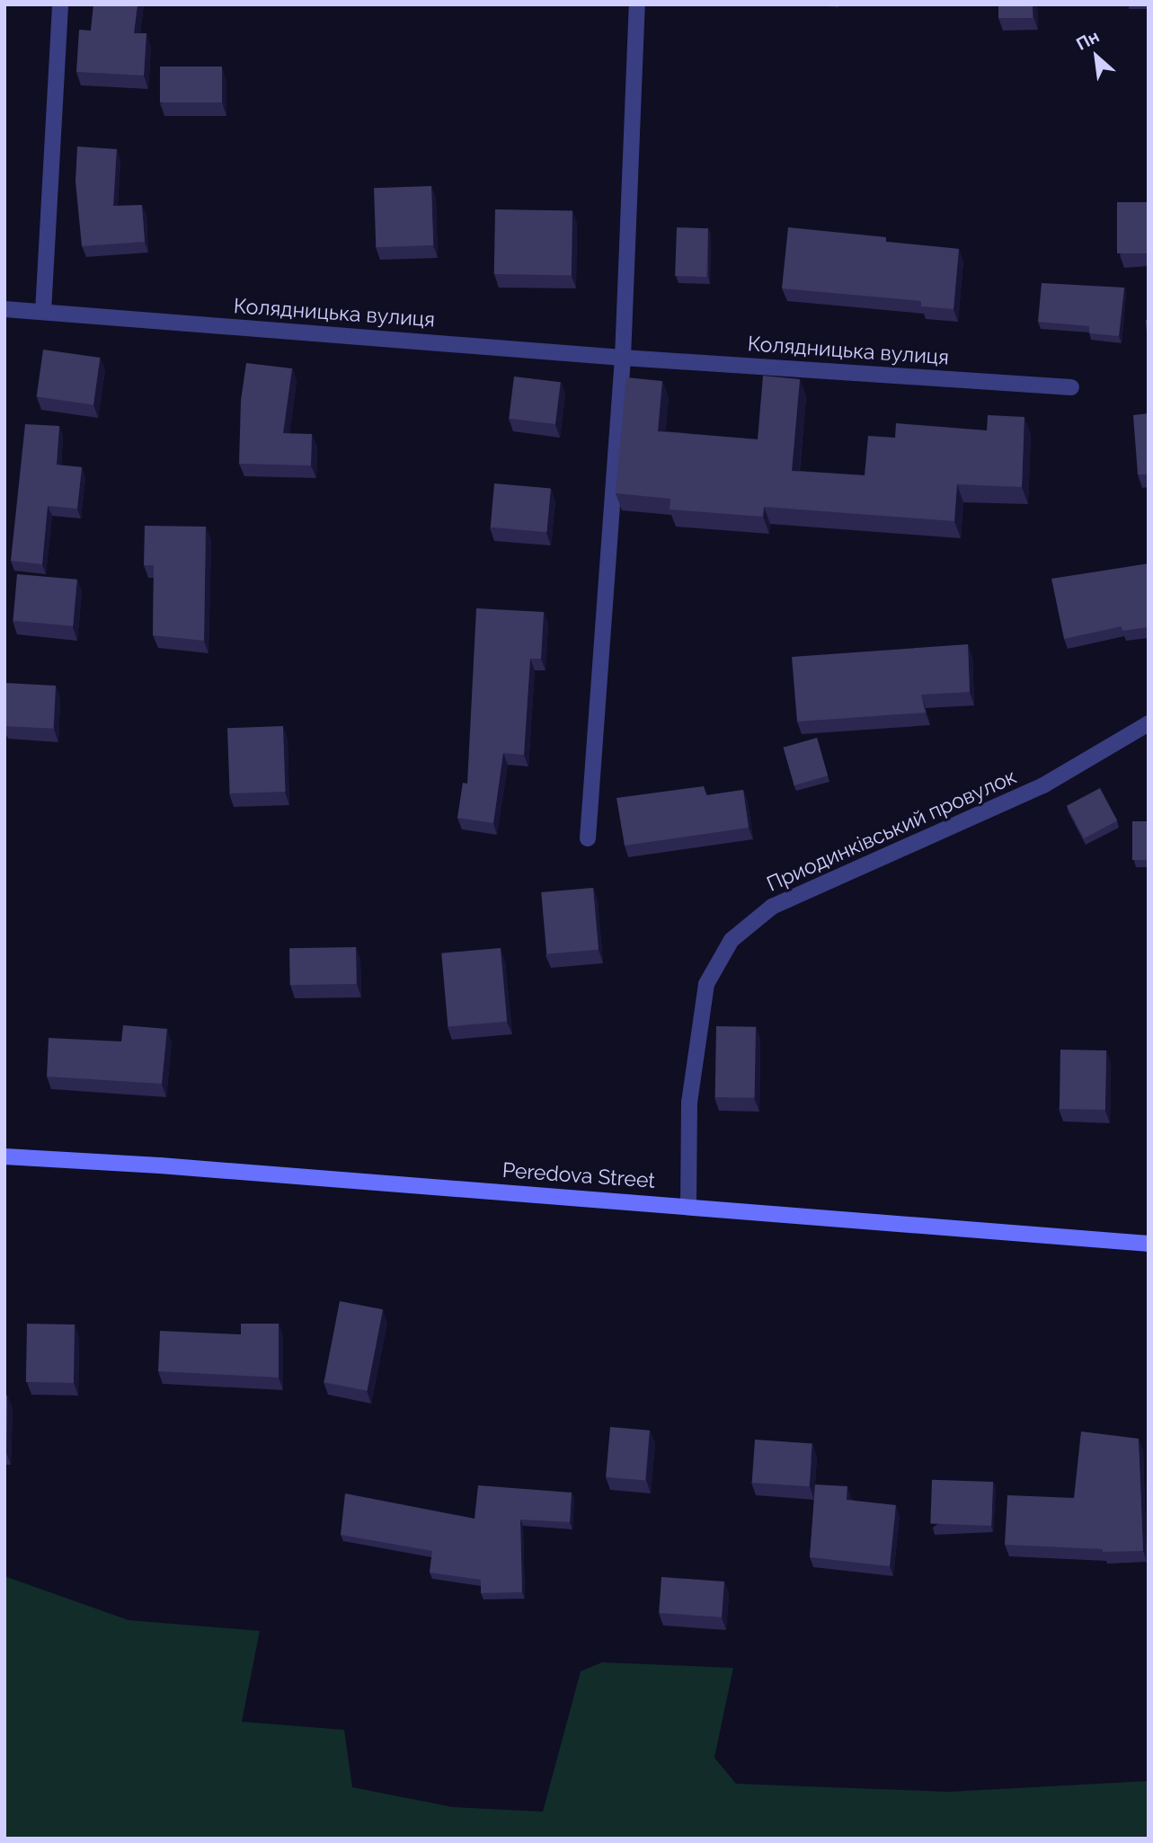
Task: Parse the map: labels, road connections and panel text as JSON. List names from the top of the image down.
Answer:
{
  "streets": {
    "street": ["Колядницька вулиця", "Приодинківський провулок", "Peredova Street"]
  },
  "crossings": [
    ["Приодинківський провулок", "Peredova Street"]
  ],
  "north": "top left"
}
